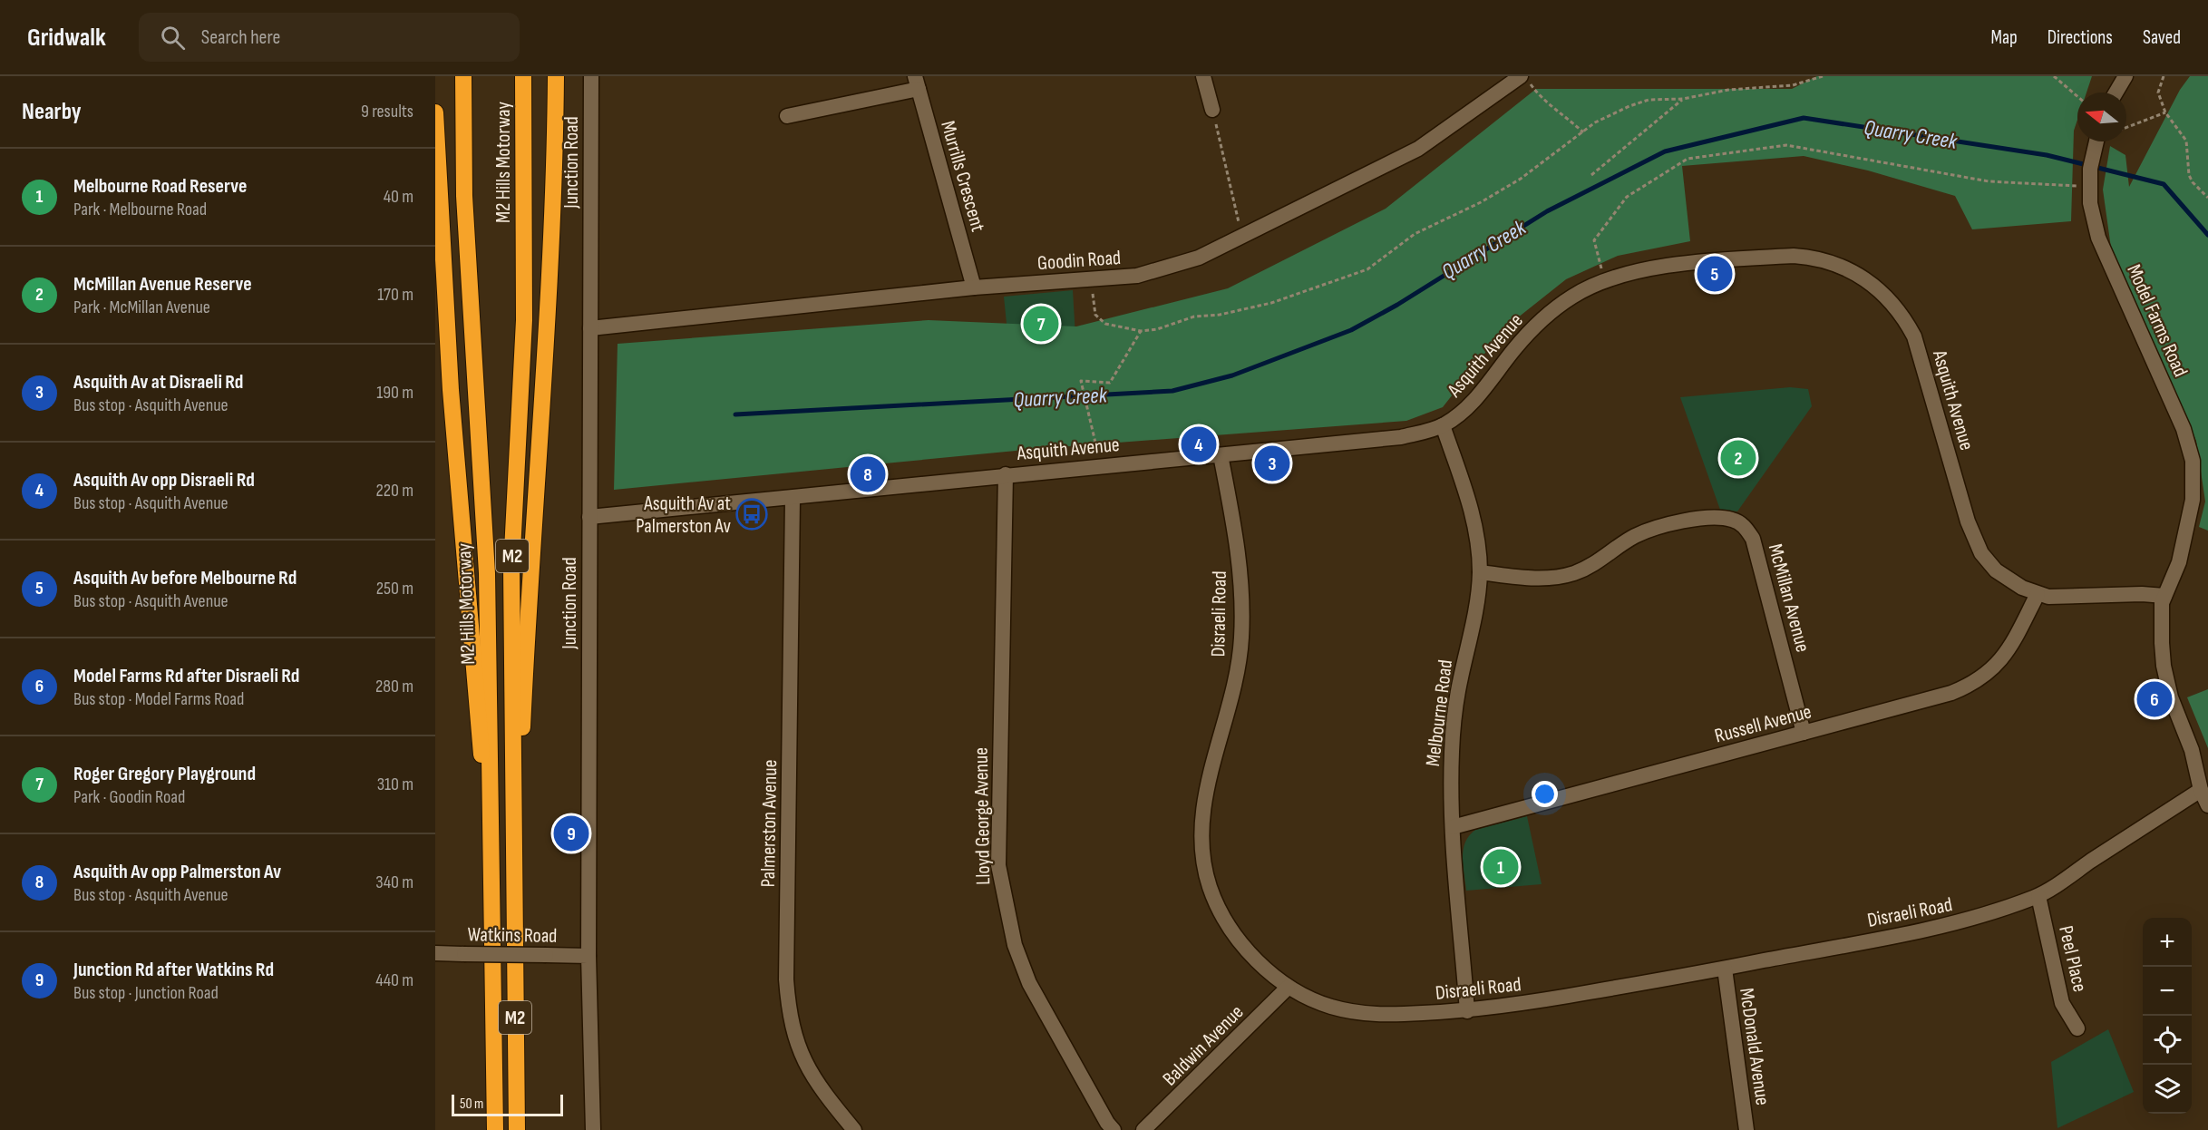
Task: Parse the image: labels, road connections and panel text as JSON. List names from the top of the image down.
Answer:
{
  "streets": {
    "highway": ["M2 Hills Motorway", "M2"],
    "street": [
      "Junction Road",
      "Murrills Crescent",
      "Goodin Road",
      "Model Farms Road",
      "Asquith Avenue",
      "McMillan Avenue",
      "Disraeli Road",
      "Melbourne Road",
      "Russell Avenue",
      "Lloyd George Avenue",
      "Palmerston Avenue",
      "Watkins Road",
      "Peel Place",
      "Baldwin Avenue",
      "McDonald Avenue"
    ]
  },
  "crossings": [
    ["Junction Road", "Goodin Road"],
    ["Junction Road", "Asquith Avenue"],
    ["Junction Road", "Watkins Road"],
    ["Murrills Crescent", "Goodin Road"],
    ["Model Farms Road", "Asquith Avenue"],
    ["Model Farms Road", "Disraeli Road"],
    ["Asquith Avenue", "Disraeli Road"],
    ["Asquith Avenue", "Melbourne Road"],
    ["Asquith Avenue", "Russell Avenue"],
    ["Asquith Avenue", "Lloyd George Avenue"],
    ["Asquith Avenue", "Palmerston Avenue"],
    ["McMillan Avenue", "Melbourne Road"],
    ["McMillan Avenue", "Russell Avenue"],
    ["Disraeli Road", "Melbourne Road"],
    ["Disraeli Road", "Peel Place"],
    ["Disraeli Road", "Baldwin Avenue"],
    ["Disraeli Road", "McDonald Avenue"],
    ["Melbourne Road", "Russell Avenue"]
  ],
  "water": ["Quarry Creek"],
  "places": {
    "bus stop": ["Asquith Av at Palmerston Av"]
  },
  "scale_bar": "50 m",
  "north": "left",
  "page": {
    "header": "Gridwalk",
    "search": "Search here",
    "nav": ["Map", "Directions", "Saved"],
    "heading": ["Nearby", "9 results"],
    "list": [
      {
        "mark": "1",
        "name": "Melbourne Road Reserve",
        "note": "Park · Melbourne Road",
        "value": "40 m"
      },
      {
        "mark": "2",
        "name": "McMillan Avenue Reserve",
        "note": "Park · McMillan Avenue",
        "value": "170 m"
      },
      {
        "mark": "3",
        "name": "Asquith Av at Disraeli Rd",
        "note": "Bus stop · Asquith Avenue",
        "value": "190 m"
      },
      {
        "mark": "4",
        "name": "Asquith Av opp Disraeli Rd",
        "note": "Bus stop · Asquith Avenue",
        "value": "220 m"
      },
      {
        "mark": "5",
        "name": "Asquith Av before Melbourne Rd",
        "note": "Bus stop · Asquith Avenue",
        "value": "250 m"
      },
      {
        "mark": "6",
        "name": "Model Farms Rd after Disraeli Rd",
        "note": "Bus stop · Model Farms Road",
        "value": "280 m"
      },
      {
        "mark": "7",
        "name": "Roger Gregory Playground",
        "note": "Park · Goodin Road",
        "value": "310 m"
      },
      {
        "mark": "8",
        "name": "Asquith Av opp Palmerston Av",
        "note": "Bus stop · Asquith Avenue",
        "value": "340 m"
      },
      {
        "mark": "9",
        "name": "Junction Rd after Watkins Rd",
        "note": "Bus stop · Junction Road",
        "value": "440 m"
      }
    ],
    "pins": [
      "5",
      "7",
      "4",
      "2",
      "3",
      "8",
      "6",
      "9",
      "1"
    ],
    "map_buttons": ["+", "−"],
    "scale": "50 m"
  }
}
